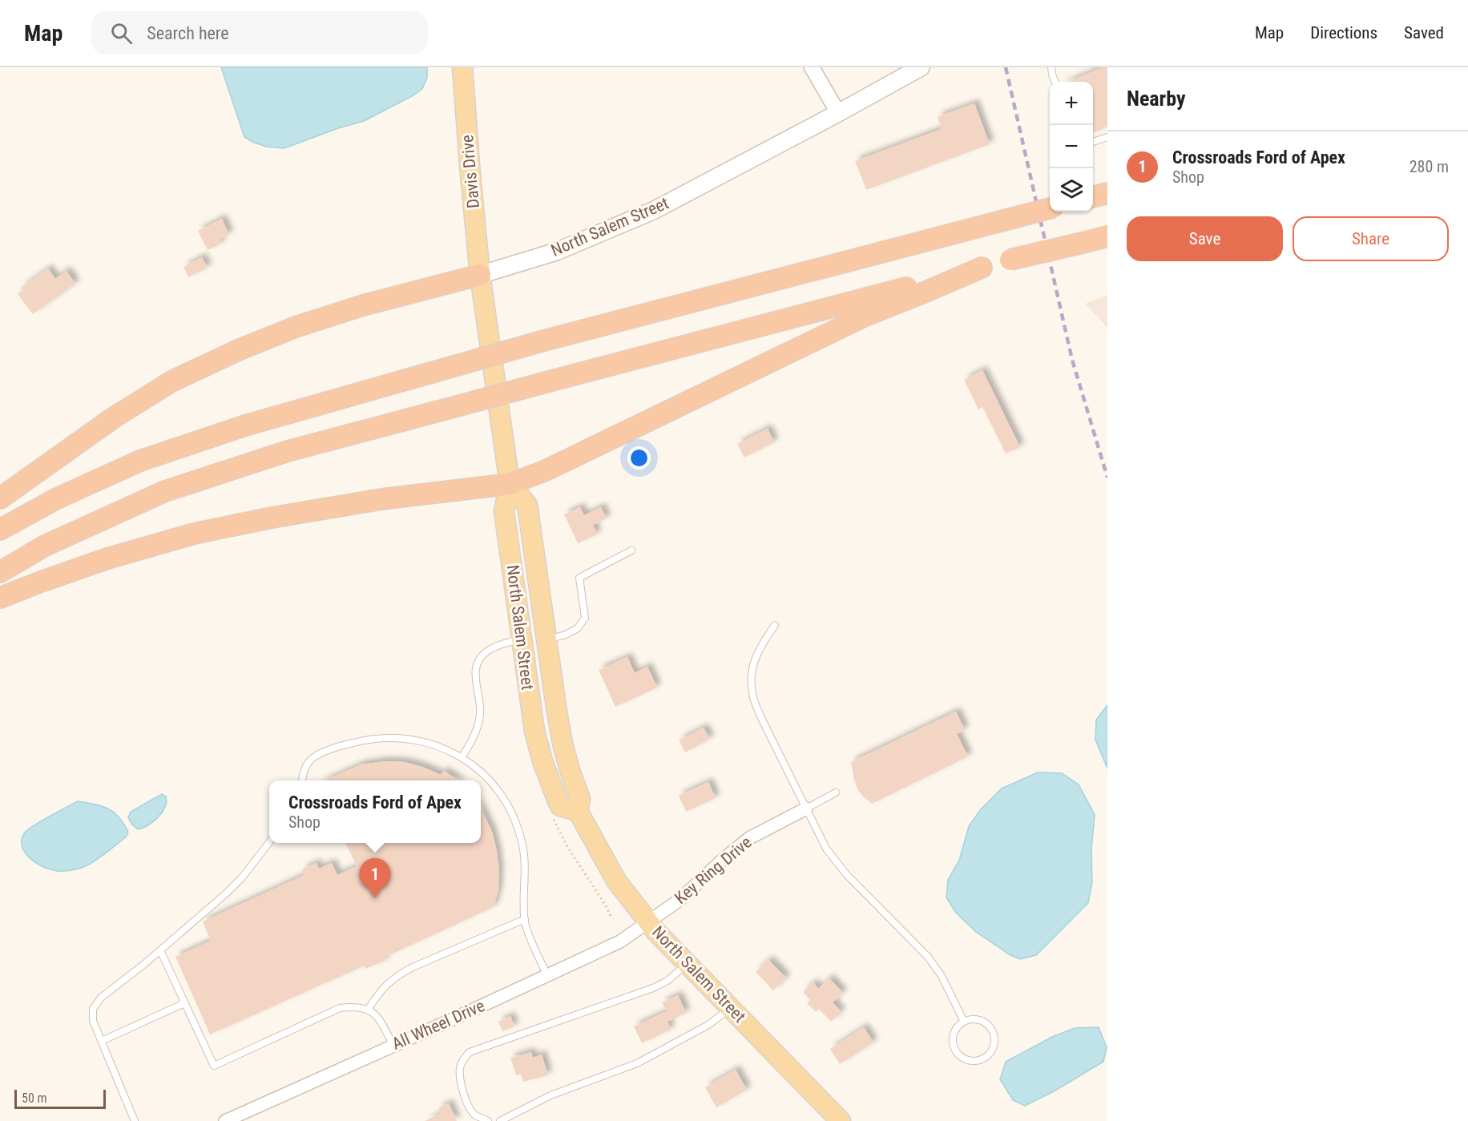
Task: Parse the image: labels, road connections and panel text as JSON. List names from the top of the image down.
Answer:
{
  "streets": {
    "main road": ["Davis Drive", "North Salem Street"],
    "street": ["Key Ring Drive", "All Wheel Drive"]
  },
  "crossings": [
    ["Davis Drive", "North Salem Street"],
    ["North Salem Street", "Key Ring Drive"],
    ["North Salem Street", "All Wheel Drive"],
    ["Key Ring Drive", "All Wheel Drive"]
  ],
  "scale_bar": "50 m",
  "page": {
    "header": "Map",
    "search": "Search here",
    "nav": ["Map", "Directions", "Saved"],
    "heading": "Nearby",
    "map_buttons": ["+", "−"],
    "list": [
      {
        "mark": "1",
        "name": "Crossroads Ford of Apex",
        "note": "Shop",
        "value": "280 m"
      }
    ],
    "buttons": ["Save", "Share"],
    "popup": ["Crossroads Ford of Apex", "Shop"],
    "pins": "1",
    "scale": "50 m"
  }
}
